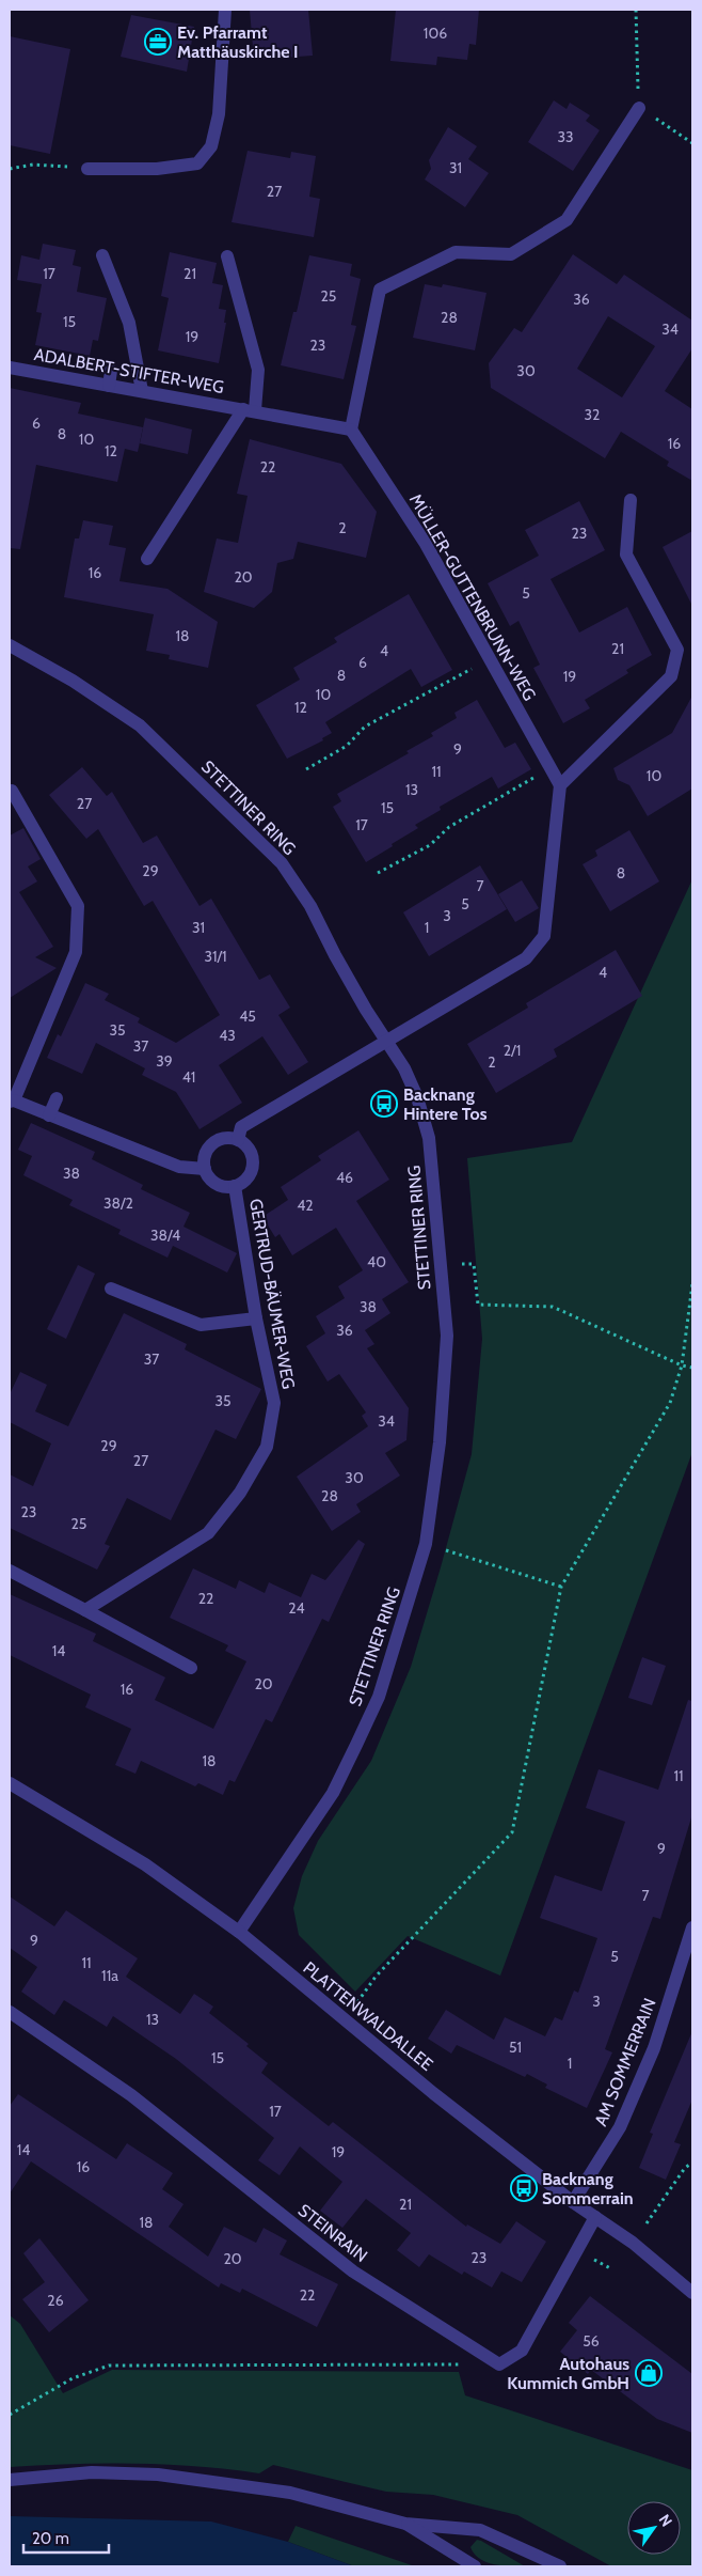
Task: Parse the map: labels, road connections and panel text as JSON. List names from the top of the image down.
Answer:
{
  "streets": {
    "street": [
      "ADALBERT-STIFTER-WEG",
      "MÜLLER-GUTTENBRUNN-WEG",
      "STETTINER RING",
      "GERTRUD-BÄUMER-WEG",
      "PLATTENWALDALLEE",
      "AM SOMMERRAIN",
      "STEINRAIN"
    ]
  },
  "crossings": [
    ["ADALBERT-STIFTER-WEG", "MÜLLER-GUTTENBRUNN-WEG"],
    ["STETTINER RING", "PLATTENWALDALLEE"],
    ["PLATTENWALDALLEE", "AM SOMMERRAIN"]
  ],
  "places": {
    "office": ["Ev. Pfarramt Matthäuskirche I"],
    "bus stop": ["Backnang Hintere Tos", "Backnang Sommerrain"],
    "shop": ["Autohaus Kummich GmbH"]
  },
  "house_numbers": [
    "106",
    "33",
    "31",
    "27",
    "17",
    "21",
    "25",
    "36",
    "28",
    "15",
    "34",
    "19",
    "23",
    "30",
    "32",
    "6",
    "8",
    "10",
    "16",
    "12",
    "22",
    "2",
    "23",
    "16",
    "20",
    "5",
    "18",
    "21",
    "4",
    "6",
    "8",
    "19",
    "10",
    "12",
    "9",
    "11",
    "10",
    "13",
    "27",
    "15",
    "17",
    "29",
    "8",
    "7",
    "5",
    "3",
    "31",
    "1",
    "31/1",
    "4",
    "45",
    "35",
    "43",
    "37",
    "2/1",
    "39",
    "2",
    "41",
    "38",
    "46",
    "38/2",
    "42",
    "38/4",
    "40",
    "38",
    "36",
    "37",
    "35",
    "34",
    "29",
    "27",
    "30",
    "28",
    "23",
    "25",
    "22",
    "24",
    "14",
    "20",
    "16",
    "18",
    "11",
    "9",
    "7",
    "9",
    "5",
    "11",
    "11a",
    "3",
    "13",
    "51",
    "15",
    "1",
    "17",
    "14",
    "19",
    "16",
    "21",
    "18",
    "23",
    "20",
    "22",
    "26",
    "56"
  ],
  "scale_bar": "20 m",
  "north": "top right"
}
